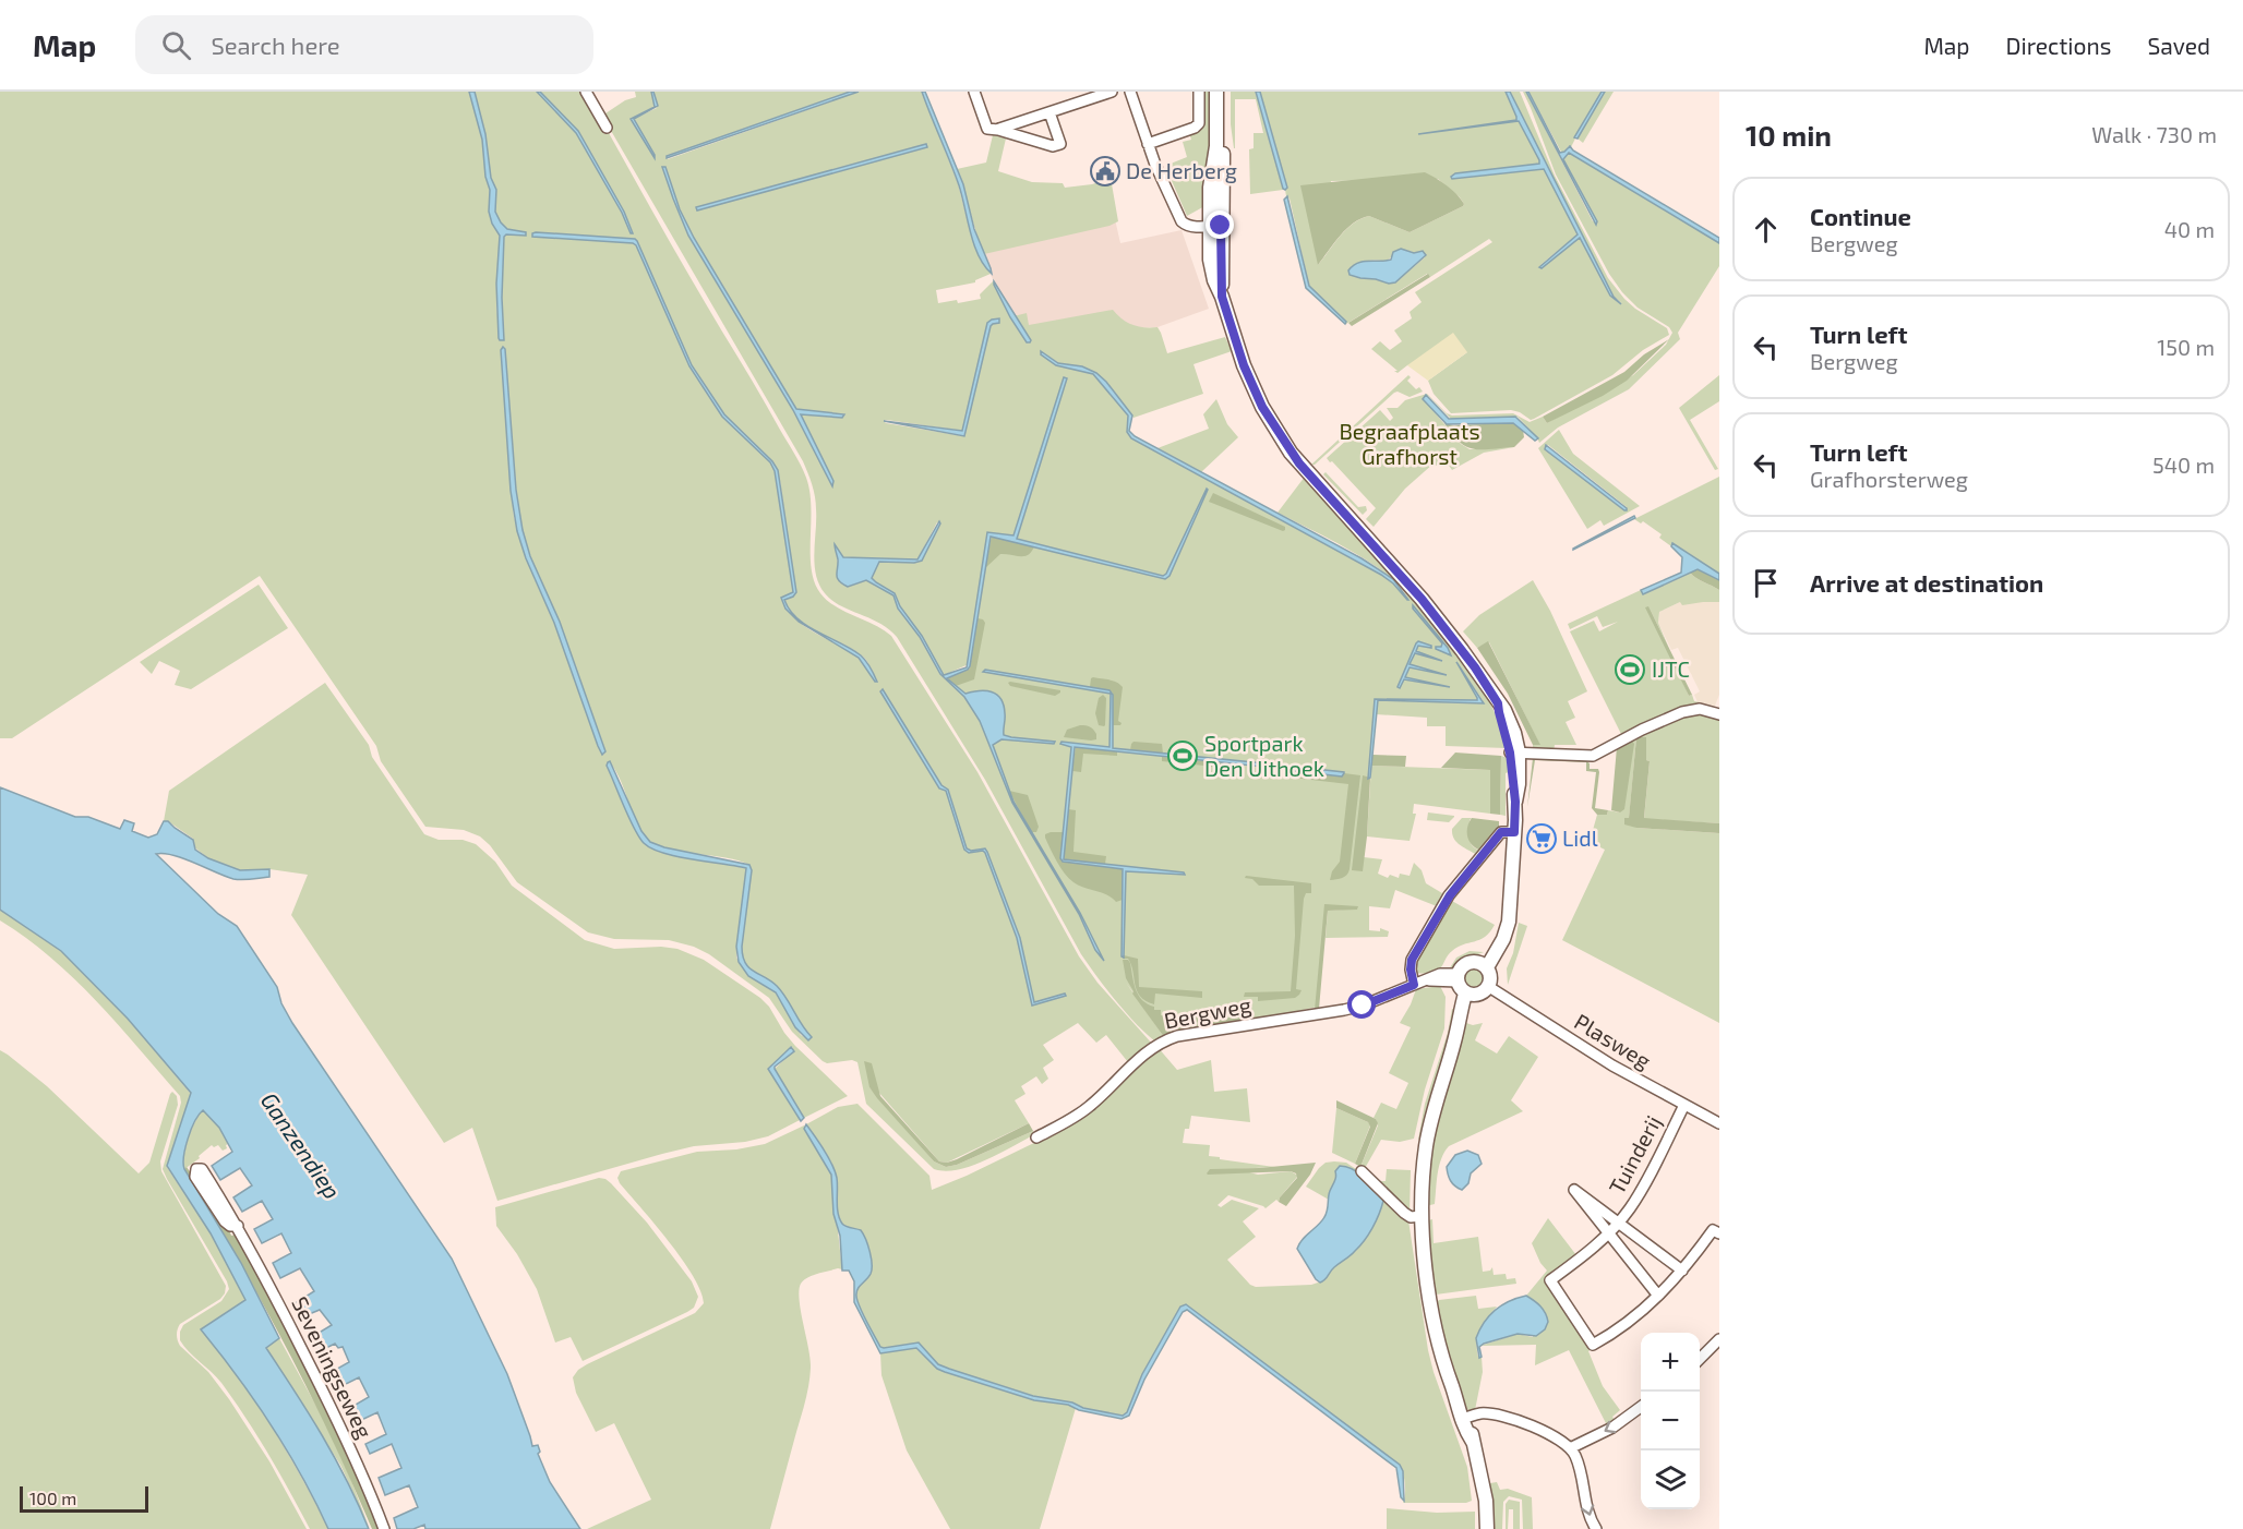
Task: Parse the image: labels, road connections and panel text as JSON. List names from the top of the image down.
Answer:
{
  "streets": {
    "street": [
      "Bergweg",
      "Plasweg",
      "Tuinderij",
      "Seveningseweg"
    ]
  },
  "crossings": [
    ["Bergweg", "Plasweg"],
    ["Plasweg", "Tuinderij"]
  ],
  "water": ["Ganzendiep"],
  "parks": ["Begraafplaats Grafhorst"],
  "places": {
    "public building": ["De Herberg"],
    "sports": ["IJTC", "Sportpark Den Uithoek"],
    "supermarket": ["Lidl"]
  },
  "scale_bar": "100 m",
  "page": {
    "header": "Map",
    "search": "Search here",
    "nav": ["Map", "Directions", "Saved"],
    "heading": ["10 min", "Walk · 730 m"],
    "list": [
      ["Continue", "Bergweg", "40 m"],
      ["Turn left", "Bergweg", "150 m"],
      ["Turn left", "Grafhorsterweg", "540 m"],
      "Arrive at destination"
    ],
    "map_buttons": ["+", "−"],
    "scale": "100 m"
  }
}
